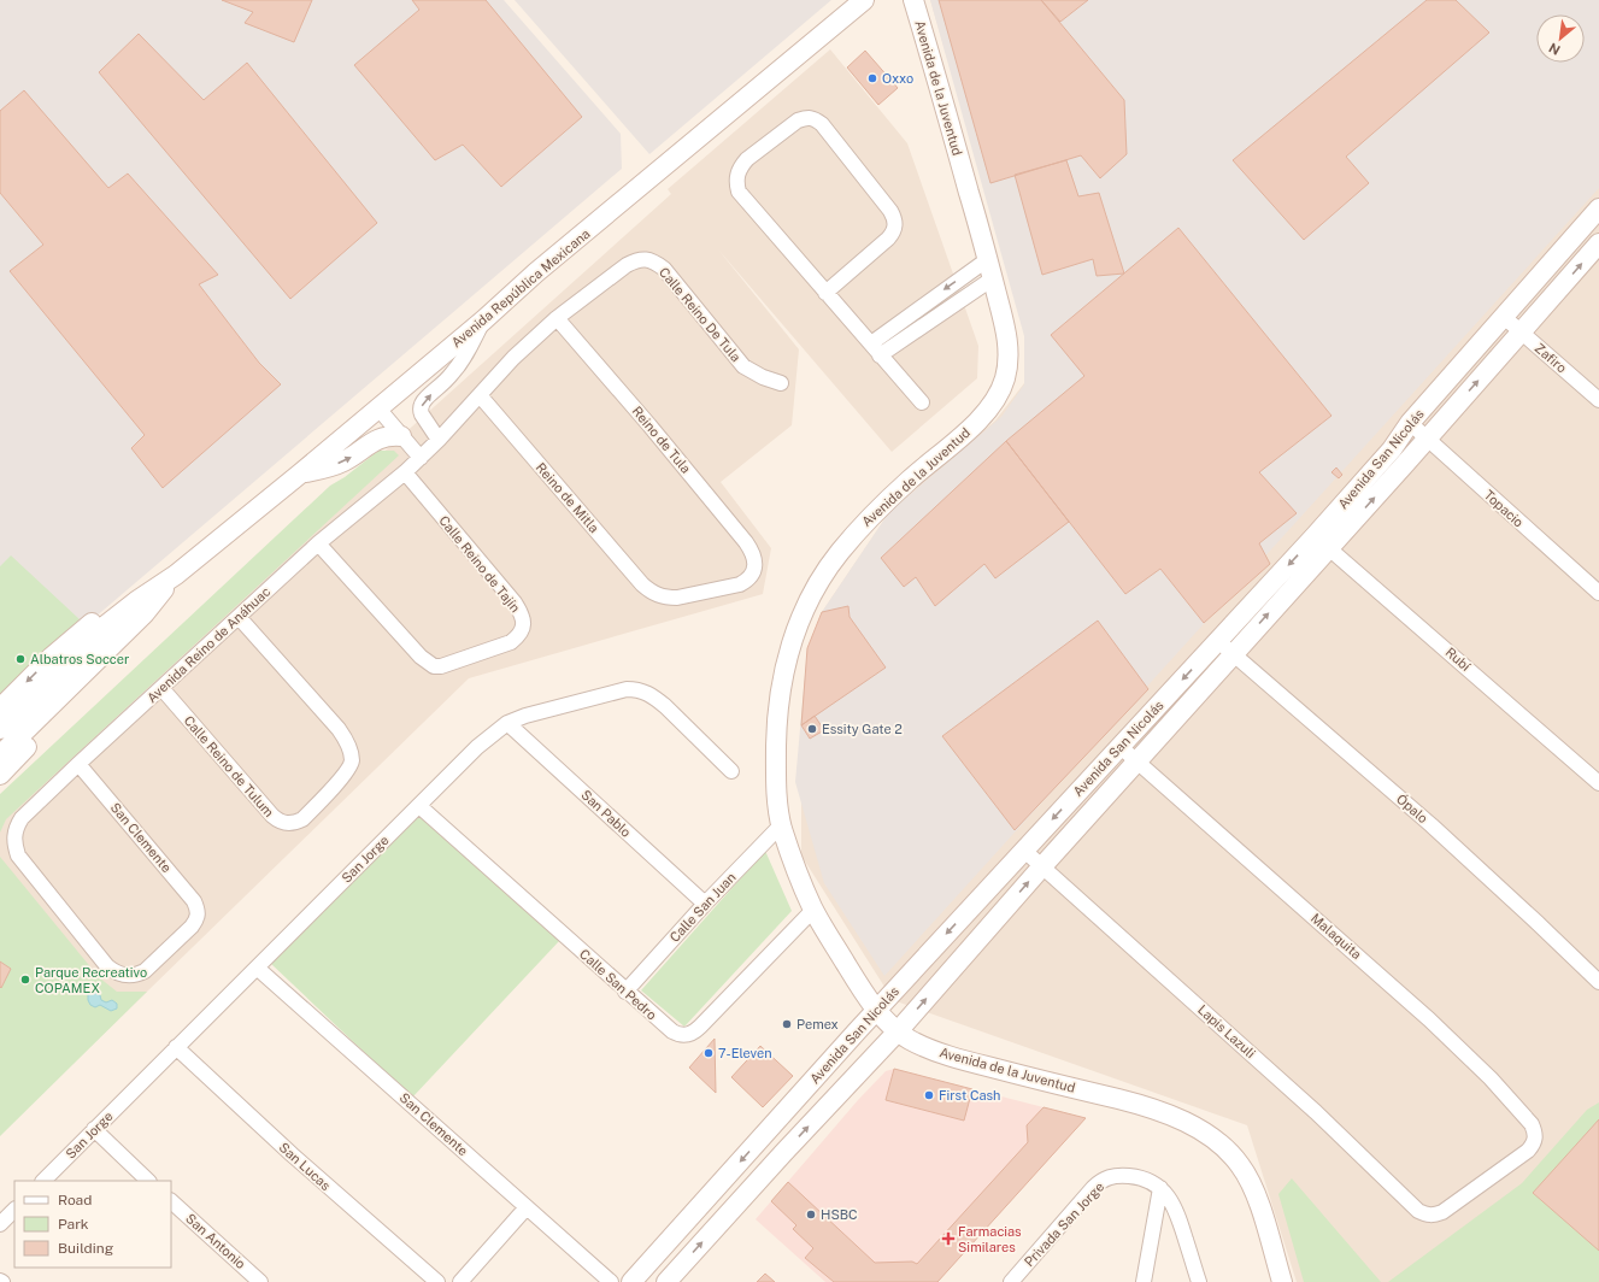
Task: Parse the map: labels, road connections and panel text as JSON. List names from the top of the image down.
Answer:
{
  "streets": {
    "street": [
      "Avenida de la Juventud",
      "Avenida República Mexicana",
      "Calle Reino De Tula",
      "Zafiro",
      "Reino de Tula",
      "Avenida San Nicolás",
      "Reino de Mitla",
      "Topacio",
      "Calle Reino de Tajín",
      "Avenida Reino de Anáhuac",
      "Rubí",
      "Calle Reino de Tulum",
      "Ópalo",
      "San Pablo",
      "San Clemente",
      "San Jorge",
      "Calle San Juan",
      "Malaquita",
      "Calle San Pedro",
      "Lapis Lazuli",
      "San Lucas",
      "Privada San Jorge",
      "San Antonio"
    ]
  },
  "crossings": [
    ["Avenida de la Juventud", "Avenida San Nicolás"],
    ["Avenida de la Juventud", "Calle San Juan"],
    ["Avenida de la Juventud", "Calle San Pedro"],
    ["Calle Reino De Tula", "Avenida Reino de Anáhuac"],
    ["Zafiro", "Avenida San Nicolás"],
    ["Reino de Tula", "Reino de Mitla"],
    ["Reino de Tula", "Avenida Reino de Anáhuac"],
    ["Avenida San Nicolás", "Topacio"],
    ["Avenida San Nicolás", "Rubí"],
    ["Avenida San Nicolás", "Ópalo"],
    ["Avenida San Nicolás", "Malaquita"],
    ["Avenida San Nicolás", "Lapis Lazuli"],
    ["Reino de Mitla", "Avenida Reino de Anáhuac"],
    ["Calle Reino de Tajín", "Avenida Reino de Anáhuac"],
    ["Avenida Reino de Anáhuac", "Calle Reino de Tulum"],
    ["Avenida Reino de Anáhuac", "San Clemente"],
    ["San Pablo", "San Jorge"],
    ["San Pablo", "Calle San Juan"],
    ["San Clemente", "San Jorge"],
    ["San Jorge", "Calle San Pedro"],
    ["San Jorge", "San Lucas"],
    ["Calle San Juan", "Calle San Pedro"],
    ["Malaquita", "Lapis Lazuli"]
  ],
  "places": {
    "other": [
      "Oxxo",
      "Albatros Soccer",
      "Essity Gate 2",
      "Parque Recreativo COPAMEX",
      "Pemex",
      "7-Eleven",
      "First Cash",
      "HSBC"
    ],
    "health": ["Farmacias Similares"]
  },
  "legend": ["Road", "Park", "Building"],
  "north": "bottom left"
}
